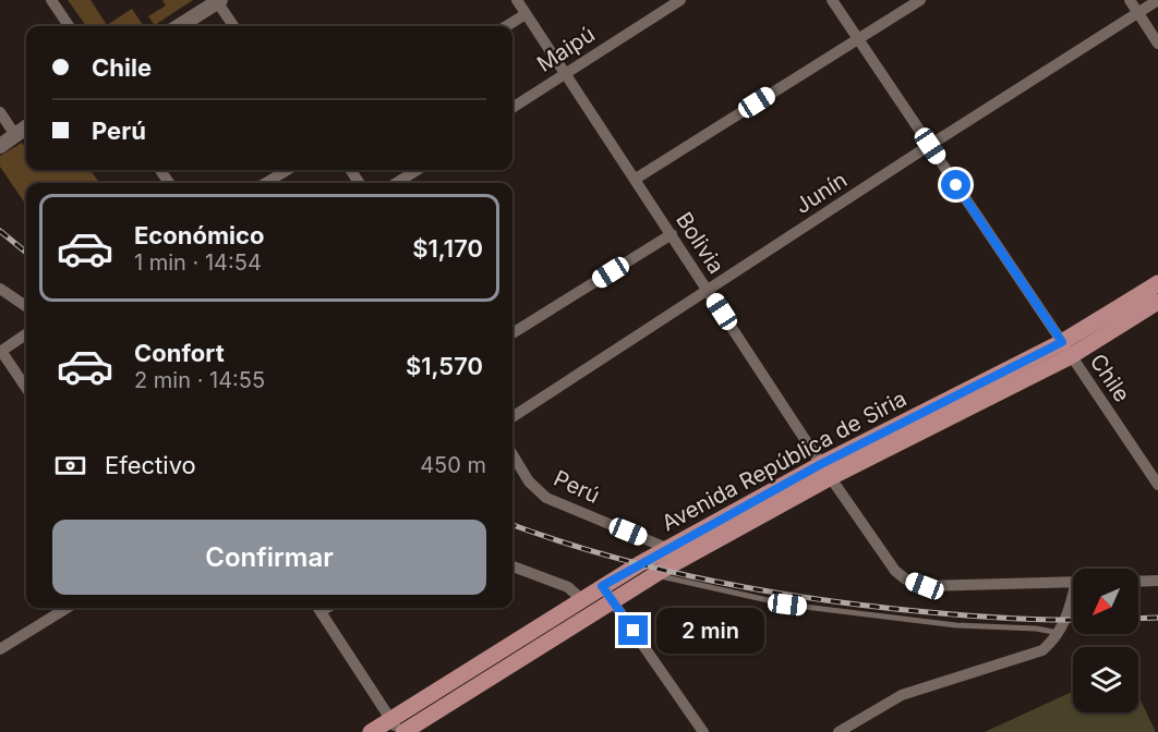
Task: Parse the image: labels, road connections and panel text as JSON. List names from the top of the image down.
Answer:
{
  "streets": {
    "main road": ["Avenida República de Siria"],
    "street": [
      "Maipú",
      "Junín",
      "Bolivia",
      "Chile",
      "Perú"
    ]
  },
  "crossings": [
    ["Maipú", "Bolivia"],
    ["Junín", "Bolivia"],
    ["Junín", "Chile"],
    ["Bolivia", "Avenida República de Siria"],
    ["Chile", "Avenida República de Siria"],
    ["Avenida República de Siria", "Perú"]
  ],
  "north": "bottom left",
  "page": {
    "banner": ["Chile", "Perú"],
    "list": [
      {
        "name": "Económico",
        "note": "1 min · 14:54",
        "value": "$1,170"
      },
      {
        "name": "Confort",
        "note": "2 min · 14:55",
        "value": "$1,570"
      }
    ],
    "pay": ["Efectivo", "450 m"],
    "buttons": "Confirmar",
    "bubble": "2 min"
  }
}
